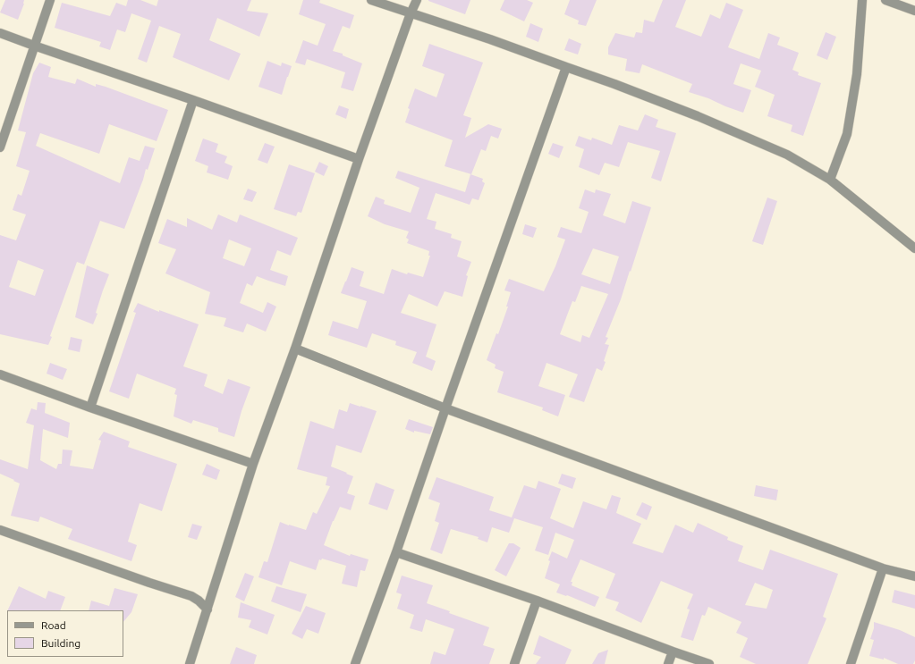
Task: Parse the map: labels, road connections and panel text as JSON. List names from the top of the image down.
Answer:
{
  "legend": ["Road", "Building"]
}
